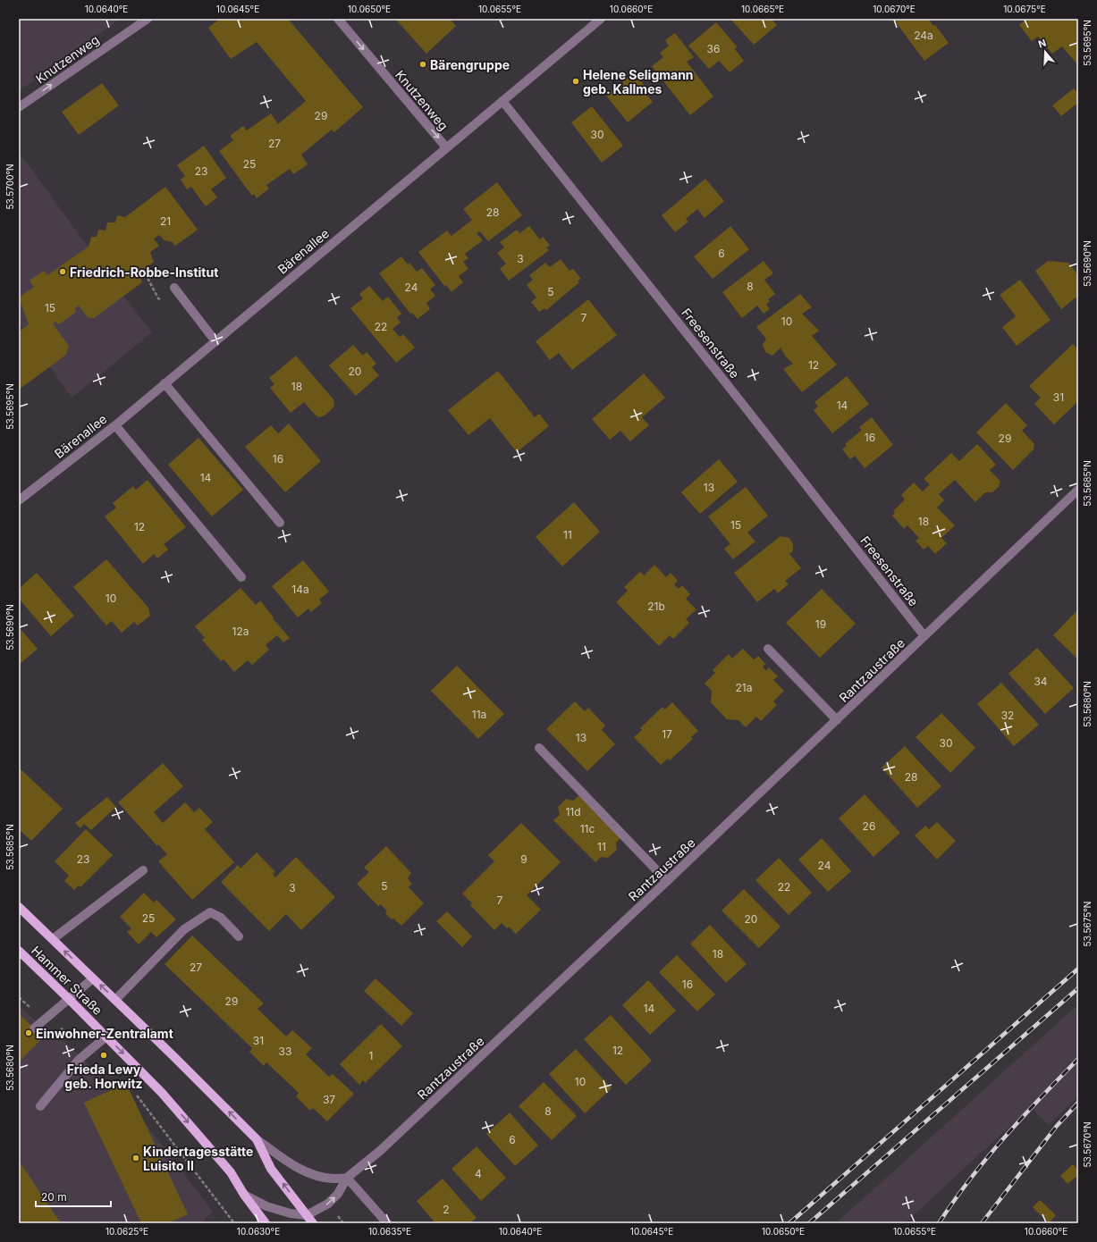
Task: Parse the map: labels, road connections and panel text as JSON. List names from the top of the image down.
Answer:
{
  "streets": {
    "main road": ["Hammer Straße"],
    "street": [
      "Knutzenweg",
      "Bärenallee",
      "Freesenstraße",
      "Rantzaustraße"
    ]
  },
  "crossings": [
    ["Knutzenweg", "Bärenallee"],
    ["Bärenallee", "Freesenstraße"],
    ["Freesenstraße", "Rantzaustraße"],
    ["Rantzaustraße", "Hammer Straße"]
  ],
  "places": [
    "Bärengruppe",
    "Helene Seligmann geb. Kallmes",
    "Friedrich-Robbe-Institut",
    "Einwohner-Zentralamt",
    "Frieda Lewy geb. Horwitz",
    "Kindertagesstätte Luisito II"
  ],
  "house_numbers": [
    "24a",
    "36",
    "29",
    "30",
    "27",
    "25",
    "23",
    "28",
    "21",
    "6",
    "3",
    "8",
    "24",
    "5",
    "15",
    "7",
    "10",
    "22",
    "12",
    "20",
    "18",
    "31",
    "14",
    "16",
    "29",
    "16",
    "14",
    "13",
    "18",
    "15",
    "12",
    "11",
    "14a",
    "10",
    "21b",
    "19",
    "12a",
    "34",
    "21a",
    "11a",
    "32",
    "17",
    "13",
    "30",
    "28",
    "11d",
    "26",
    "11c",
    "11",
    "23",
    "9",
    "24",
    "5",
    "22",
    "3",
    "7",
    "25",
    "20",
    "18",
    "27",
    "16",
    "29",
    "14",
    "31",
    "12",
    "33",
    "1",
    "10",
    "37",
    "8",
    "6",
    "4",
    "2"
  ],
  "scale_bar": "20 m",
  "north": "top",
  "coordinates": [
    "10.0640°E",
    "10.0645°E",
    "10.0650°E",
    "10.0655°E",
    "10.0660°E",
    "10.0665°E",
    "10.0670°E",
    "10.0675°E",
    "53.5695°N",
    "53.5700°N",
    "53.5690°N",
    "53.5685°N",
    "53.5680°N",
    "53.5675°N",
    "53.5670°N",
    "10.0625°E",
    "10.0630°E",
    "10.0635°E"
  ]
}
